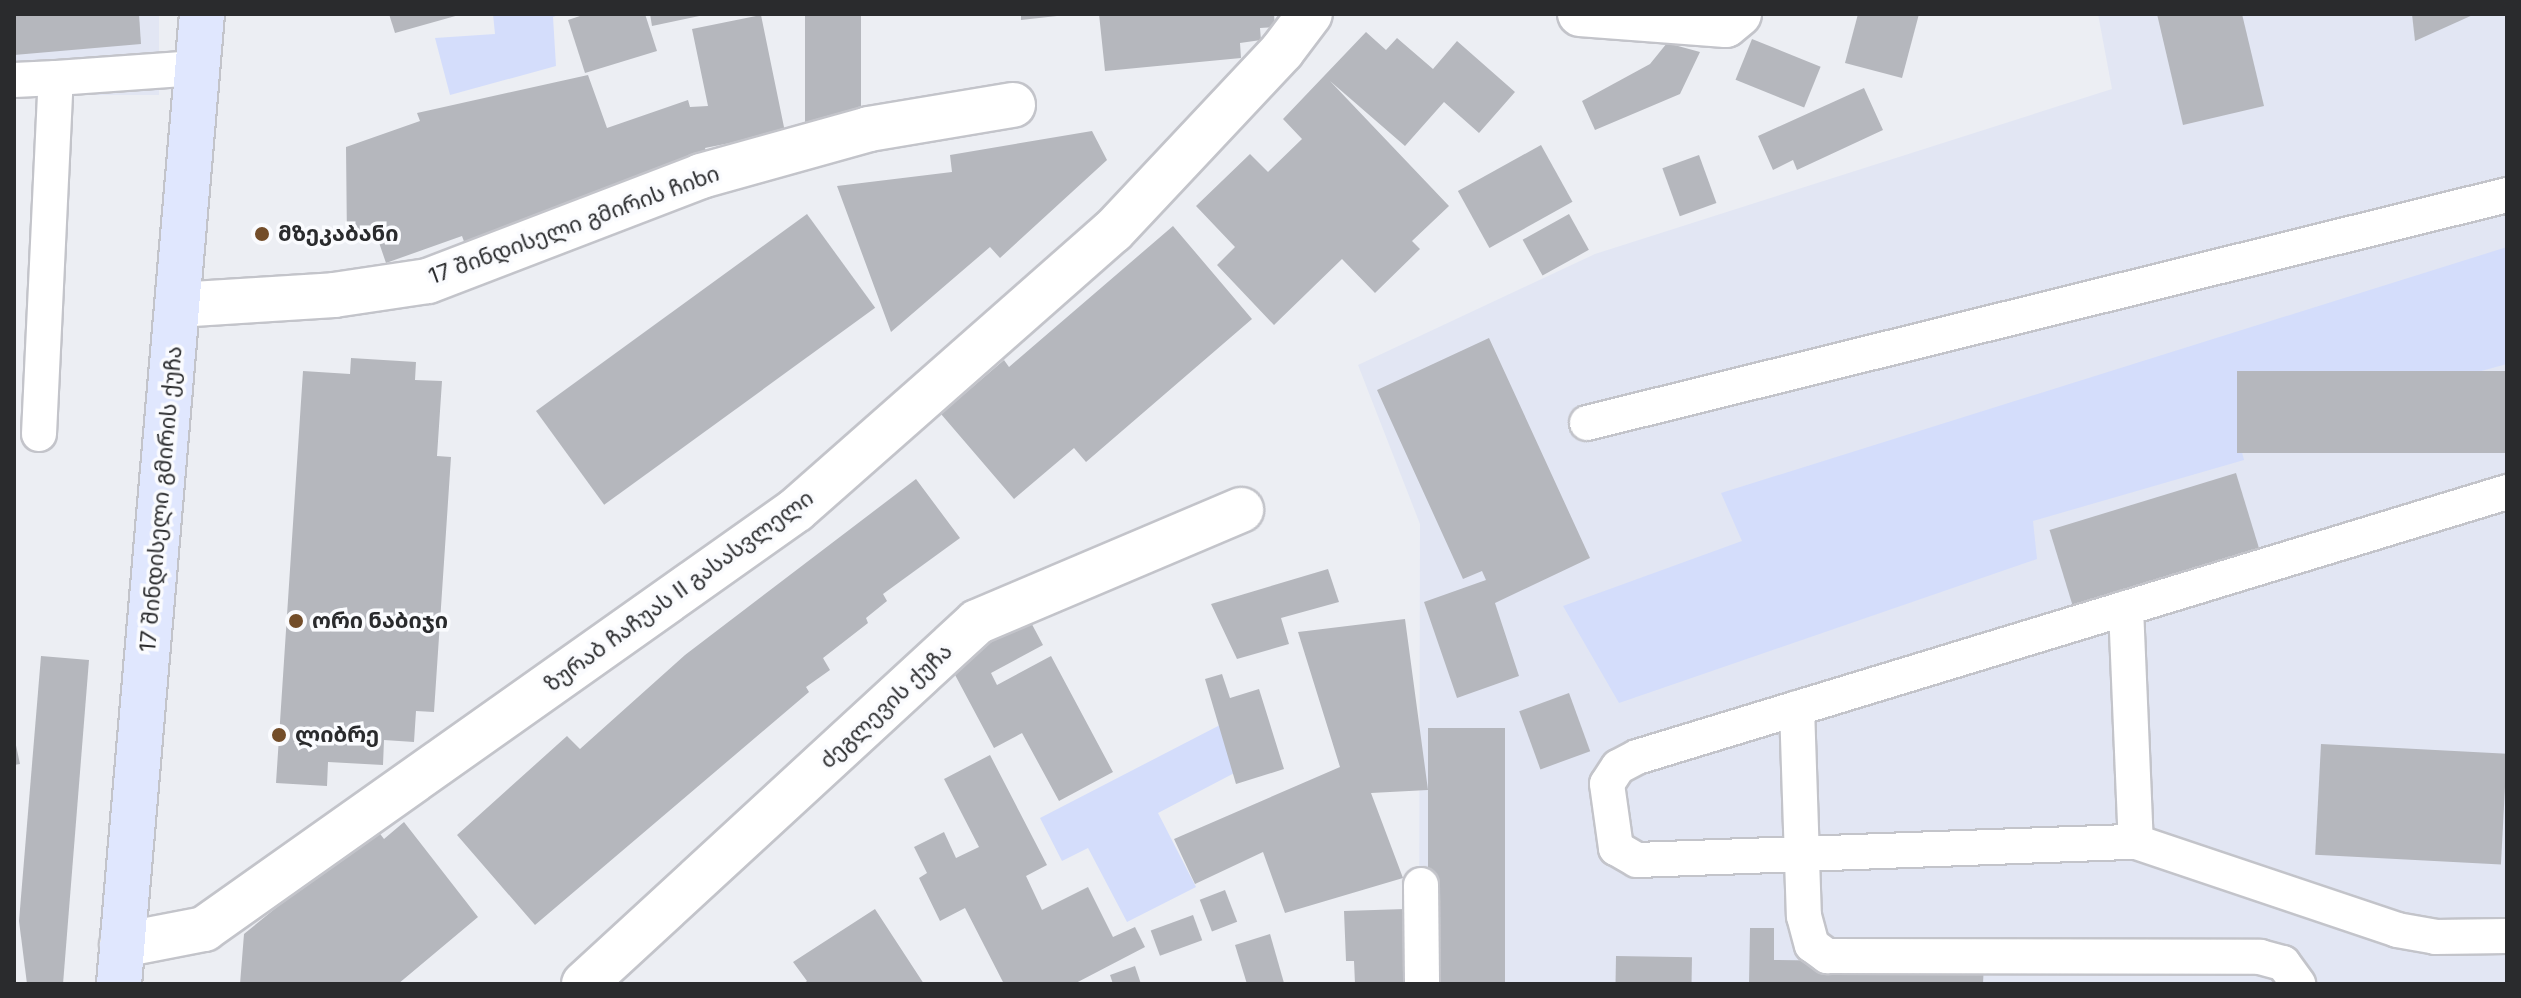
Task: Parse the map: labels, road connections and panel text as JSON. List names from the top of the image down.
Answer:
{
  "streets": {
    "main road": ["17 შინდისელი გმირის ქუჩა"],
    "street": ["17 შინდისელი გმირის ჩიხი", "ზურაბ ჩაჩუას II გასასვლელი", "ძეგლევის ქუჩა"]
  },
  "crossings": [
    ["17 შინდისელი გმირის ჩიხი", "17 შინდისელი გმირის ქუჩა"],
    ["17 შინდისელი გმირის ქუჩა", "ზურაბ ჩაჩუას II გასასვლელი"]
  ],
  "places": ["მზეკაბანი", "ორი ნაბიჯი", "ლიბრე"]
}
